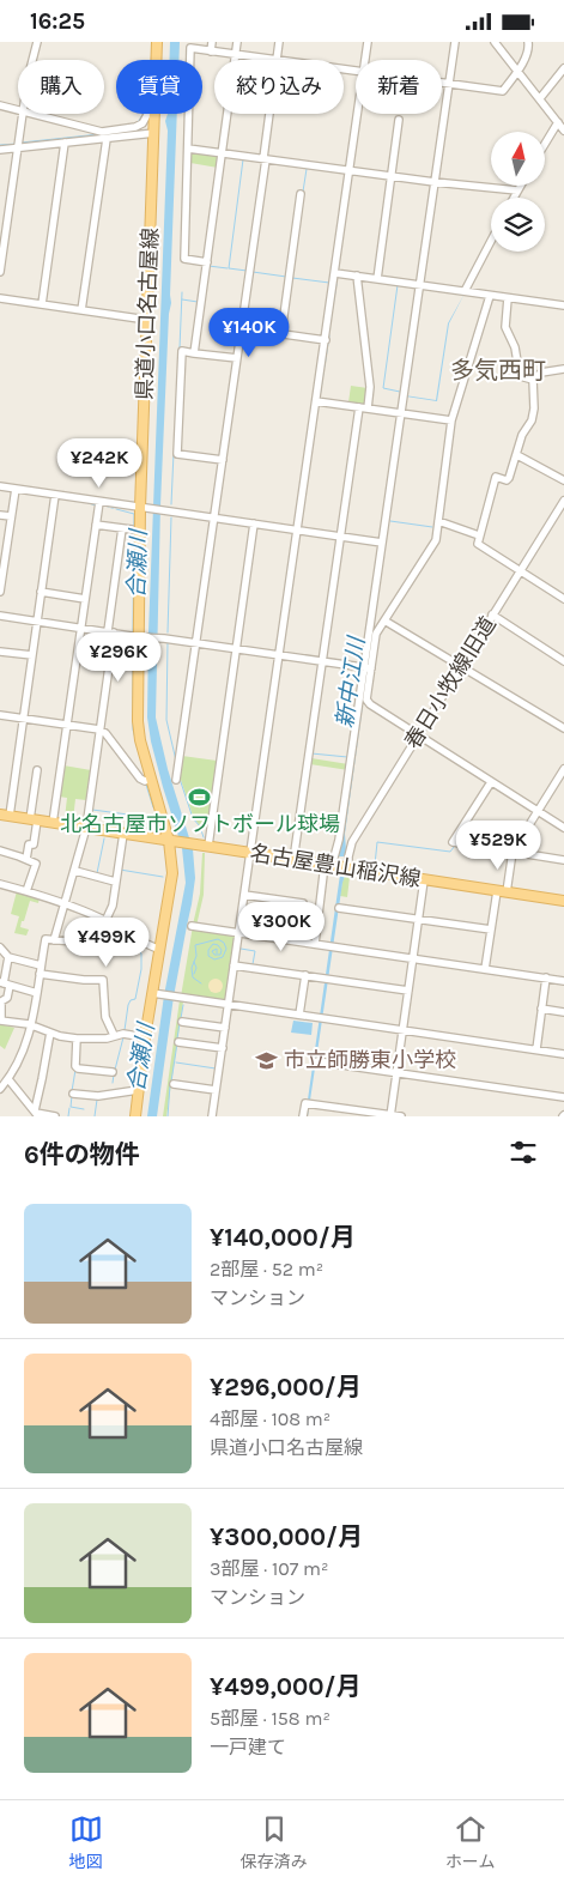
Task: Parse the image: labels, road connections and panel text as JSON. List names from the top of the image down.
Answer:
{
  "streets": {
    "main road": ["県道小口名古屋線", "名古屋豊山稲沢線"],
    "street": ["春日小牧線旧道"]
  },
  "crossings": [
    ["県道小口名古屋線", "名古屋豊山稲沢線"],
    ["春日小牧線旧道", "名古屋豊山稲沢線"]
  ],
  "districts": ["多気西町"],
  "water": ["合瀬川", "新中江川"],
  "places": {
    "sports": ["北名古屋市ソフトボール球場"],
    "school or university": ["市立師勝東小学校"]
  },
  "north": "top",
  "page": {
    "status": "16:25",
    "chip": [
      "購入",
      "賃貸",
      "絞り込み",
      "新着"
    ],
    "price": [
      "¥140K",
      "¥242K",
      "¥296K",
      "¥529K",
      "¥300K",
      "¥499K"
    ],
    "heading": "6件の物件",
    "list": [
      {
        "name": "¥140,000/月",
        "note": "2部屋 · 52 m² · マンション"
      },
      {
        "name": "¥296,000/月",
        "note": "4部屋 · 108 m² · 県道小口名古屋線"
      },
      {
        "name": "¥300,000/月",
        "note": "3部屋 · 107 m² · マンション"
      },
      {
        "name": "¥499,000/月",
        "note": "5部屋 · 158 m² · 一戸建て"
      }
    ],
    "tabs": ["地図", "保存済み", "ホーム"]
  }
}
